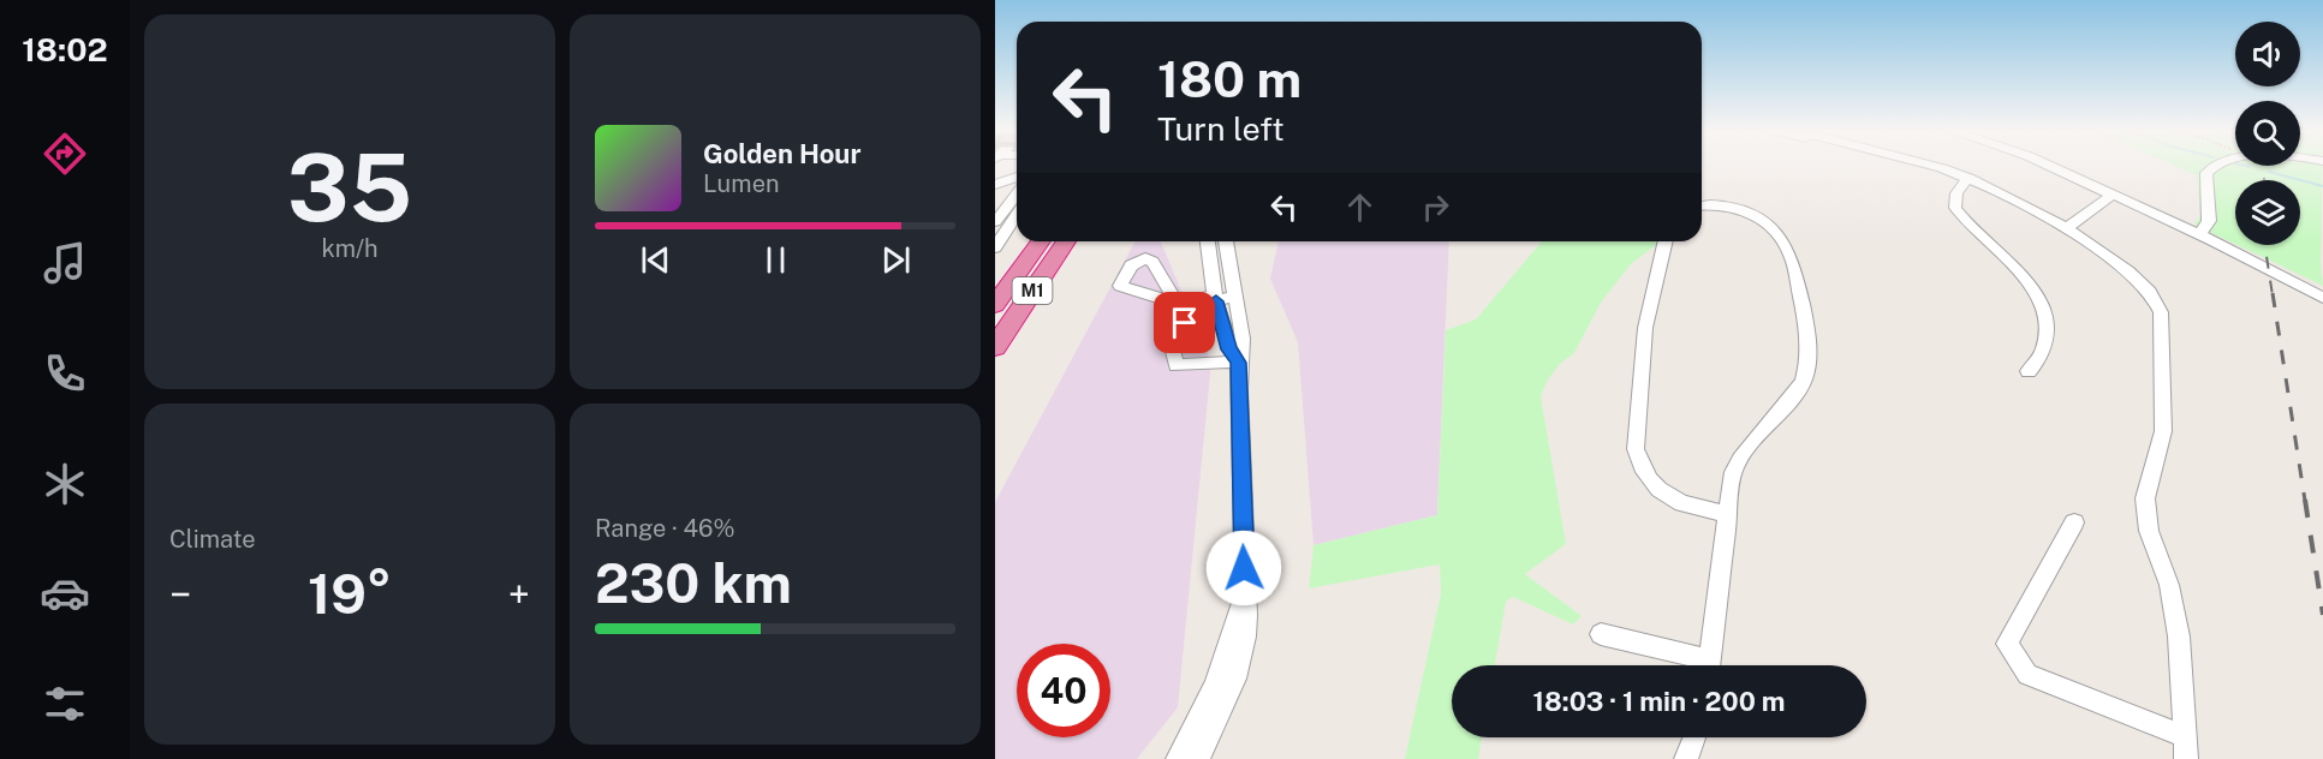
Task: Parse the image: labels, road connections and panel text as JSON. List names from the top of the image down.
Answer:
{
  "streets": {
    "highway": ["M1"]
  },
  "page": {
    "tabs": "18:02",
    "tile": [
      ["35", "km/h"],
      "Climate",
      ["Range · 46%", "230 km"]
    ],
    "turn": ["180 m", "Turn left"],
    "song": ["Golden Hour", "Lumen"],
    "heat": ["−", "19°", "+"],
    "limit": "40",
    "trip": "18:03 · 1 min · 200 m"
  }
}
